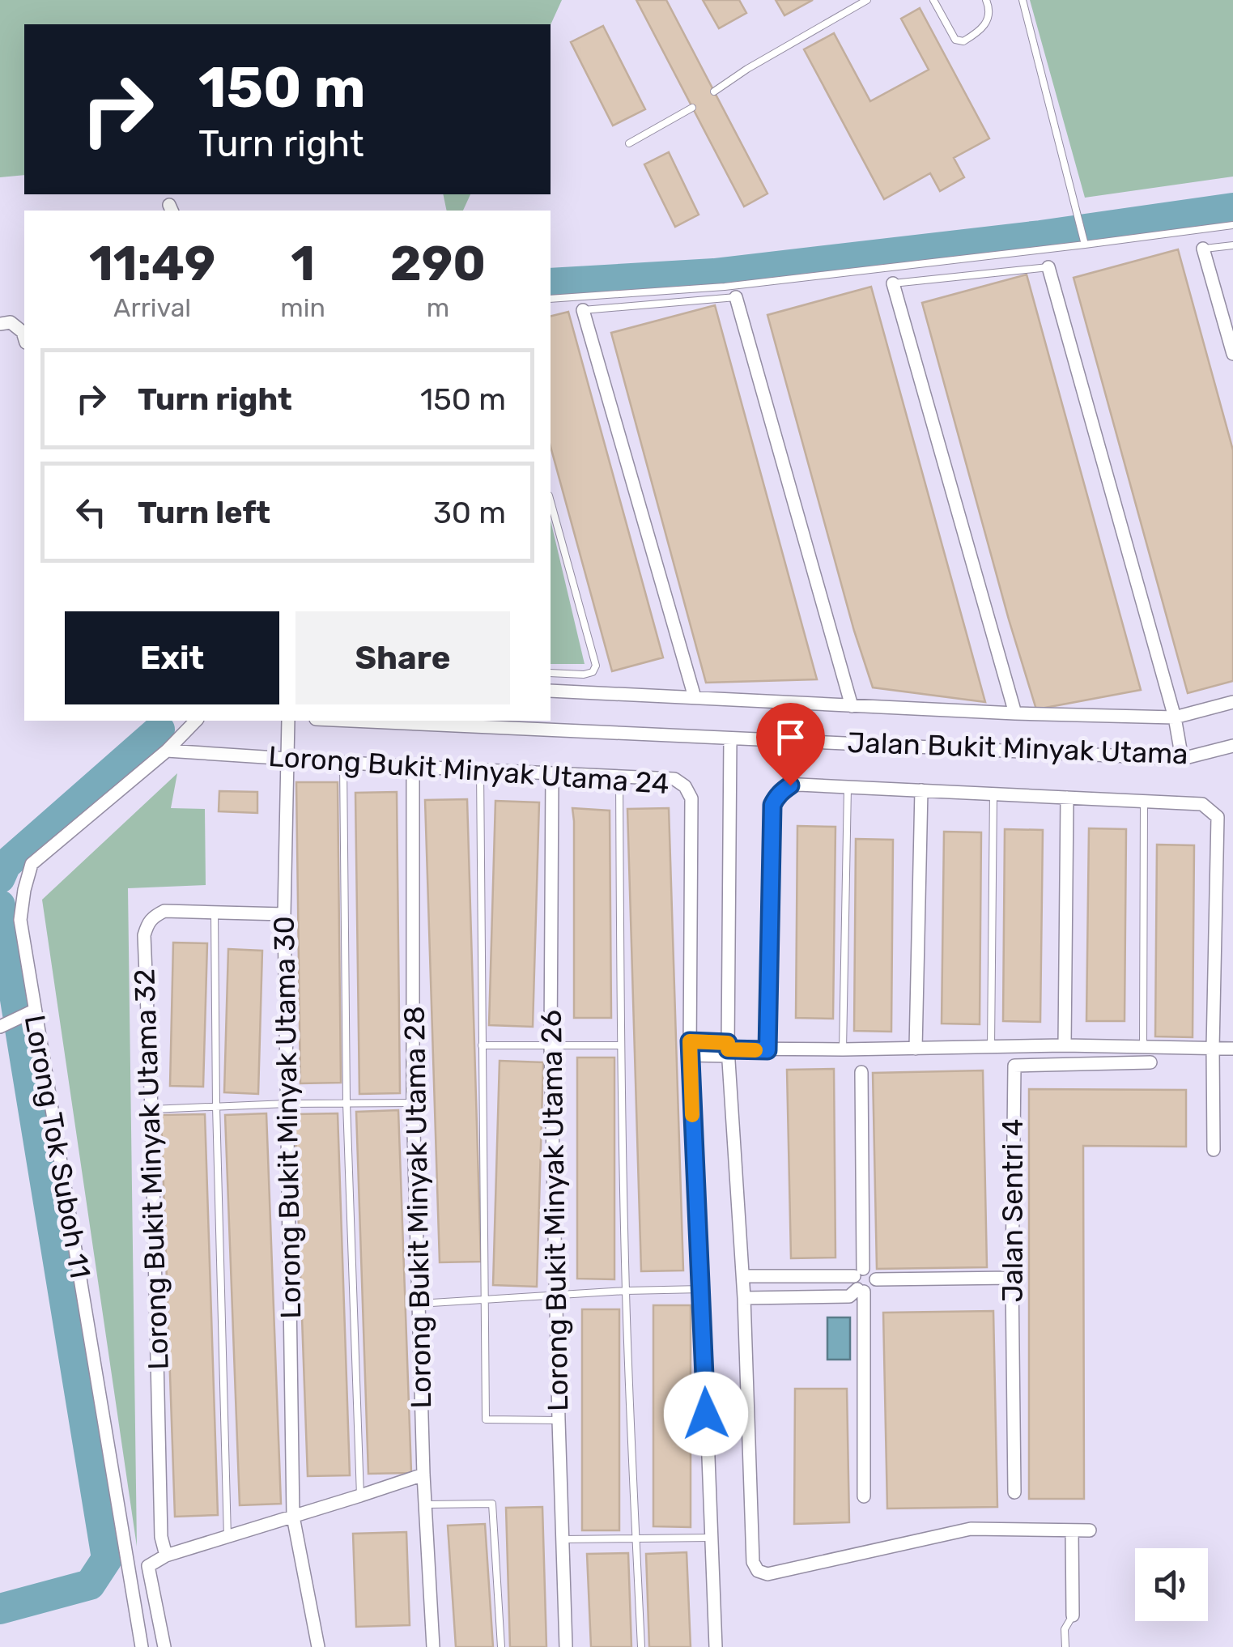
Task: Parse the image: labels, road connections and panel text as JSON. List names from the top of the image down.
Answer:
{
  "streets": {
    "street": [
      "Jalan Bukit Minyak Utama",
      "Lorong Bukit Minyak Utama 24",
      "Lorong Bukit Minyak Utama 30",
      "Lorong Tok Suboh 11",
      "Lorong Bukit Minyak Utama 32",
      "Lorong Bukit Minyak Utama 28",
      "Lorong Bukit Minyak Utama 26",
      "Jalan Sentri 4"
    ]
  },
  "crossings": [
    ["Lorong Bukit Minyak Utama 24", "Lorong Bukit Minyak Utama 30"],
    ["Lorong Bukit Minyak Utama 24", "Lorong Tok Suboh 11"],
    ["Lorong Bukit Minyak Utama 24", "Lorong Bukit Minyak Utama 28"],
    ["Lorong Bukit Minyak Utama 24", "Lorong Bukit Minyak Utama 26"],
    ["Lorong Bukit Minyak Utama 30", "Lorong Bukit Minyak Utama 32"]
  ],
  "page": {
    "turn": ["150 m", "Turn right"],
    "eta": [
      "11:49",
      "Arrival",
      "1",
      "min",
      "290",
      "m"
    ],
    "list": [
      {
        "name": "Turn right",
        "value": "150 m"
      },
      {
        "name": "Turn left",
        "value": "30 m"
      }
    ],
    "buttons": ["Exit", "Share"]
  }
}
